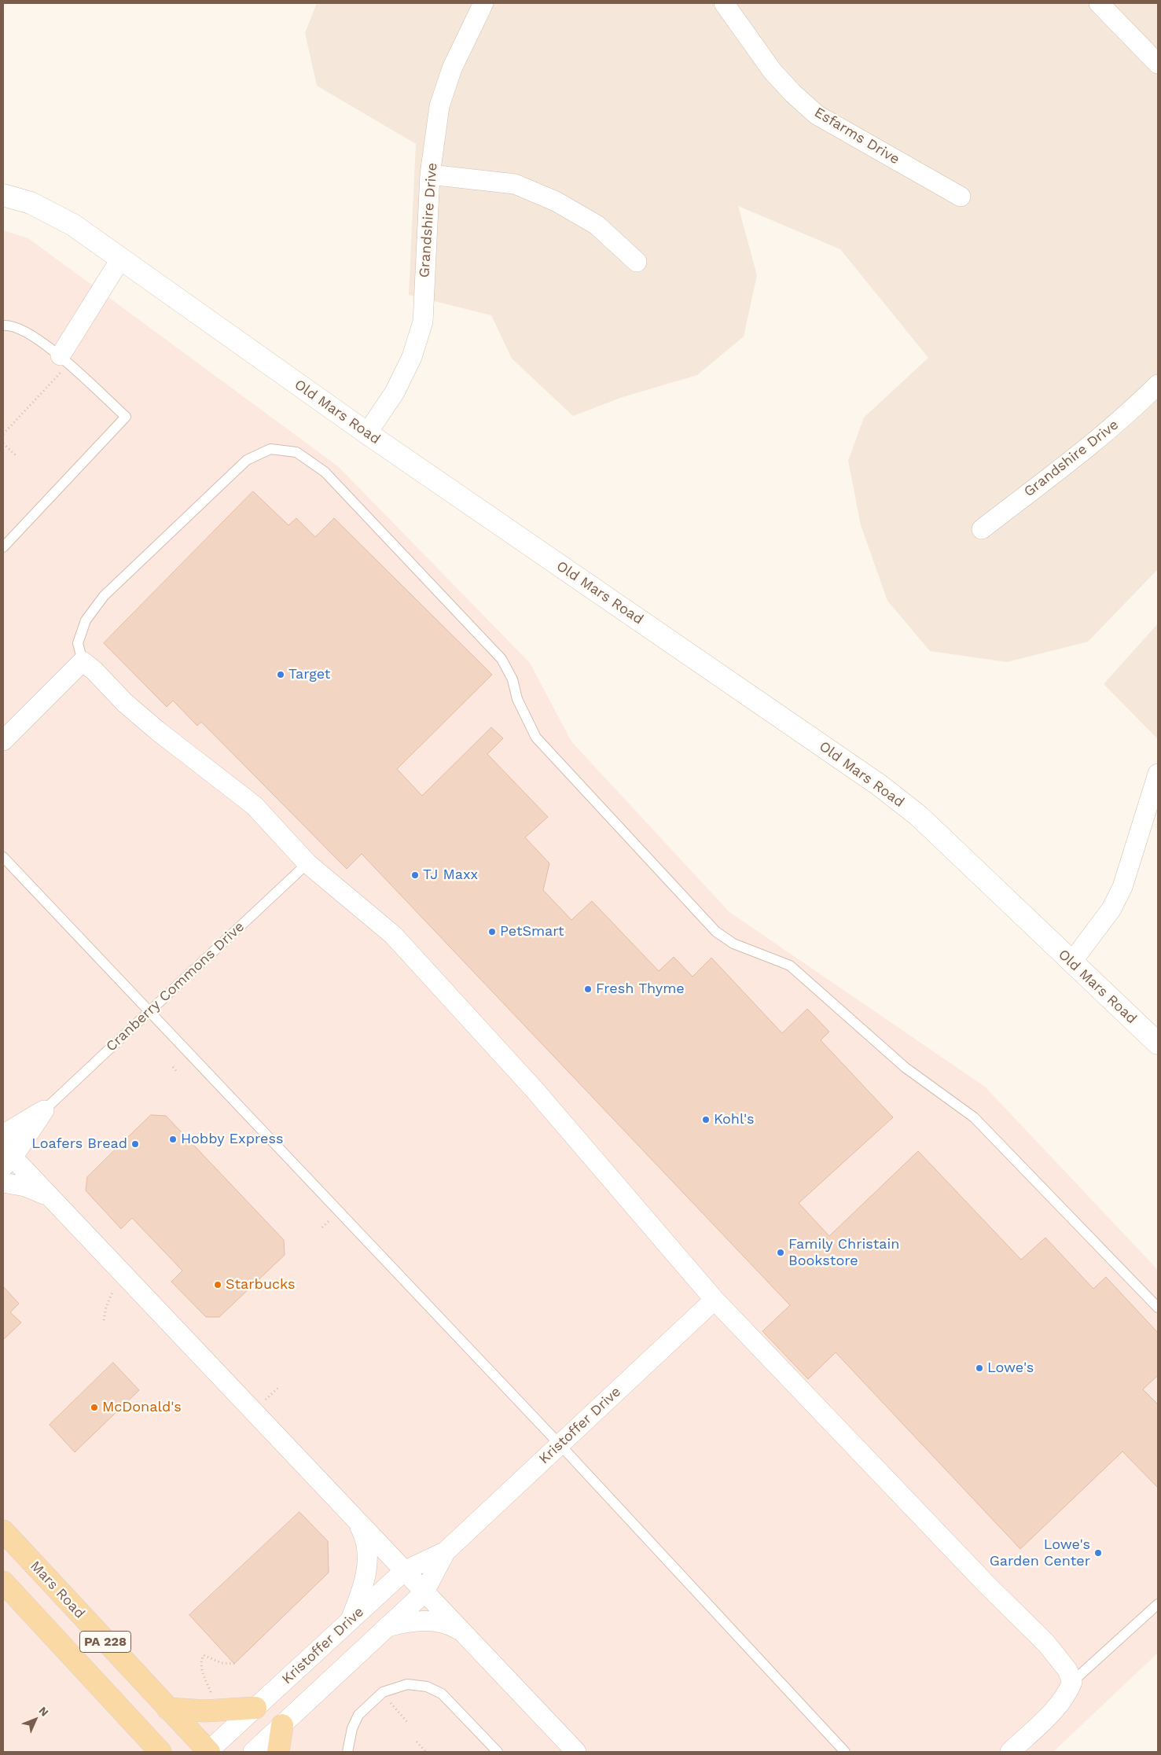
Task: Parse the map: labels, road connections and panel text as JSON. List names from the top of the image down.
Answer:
{
  "streets": {
    "main road": ["Mars Road", "PA 228"],
    "street": [
      "Esfarms Drive",
      "Grandshire Drive",
      "Old Mars Road",
      "Cranberry Commons Drive",
      "Kristoffer Drive"
    ]
  },
  "crossings": [
    ["Grandshire Drive", "Old Mars Road"],
    ["Kristoffer Drive", "Mars Road"]
  ],
  "places": [
    "Target",
    "TJ Maxx",
    "PetSmart",
    "Fresh Thyme",
    "Kohl's",
    "Hobby Express",
    "Loafers Bread",
    "Family Christain Bookstore",
    "Starbucks",
    "Lowe's",
    "McDonald's",
    "Lowe's Garden Center"
  ],
  "north": "top right"
}
